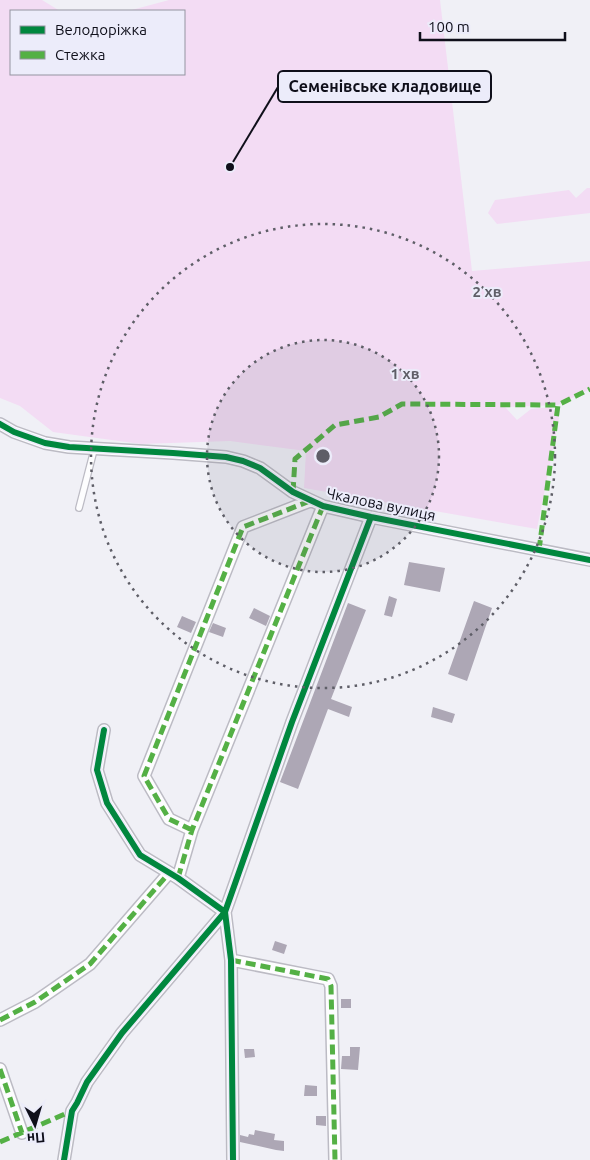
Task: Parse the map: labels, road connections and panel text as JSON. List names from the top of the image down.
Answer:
{
  "streets": {
    "street": ["Чкалова вулиця"]
  },
  "places": ["Семенівське кладовище"],
  "legend": ["Велодоріжка", "Стежка"],
  "scale_bar": "100 m",
  "north": "bottom",
  "rings": ["2 хв", "1 хв"]
}
